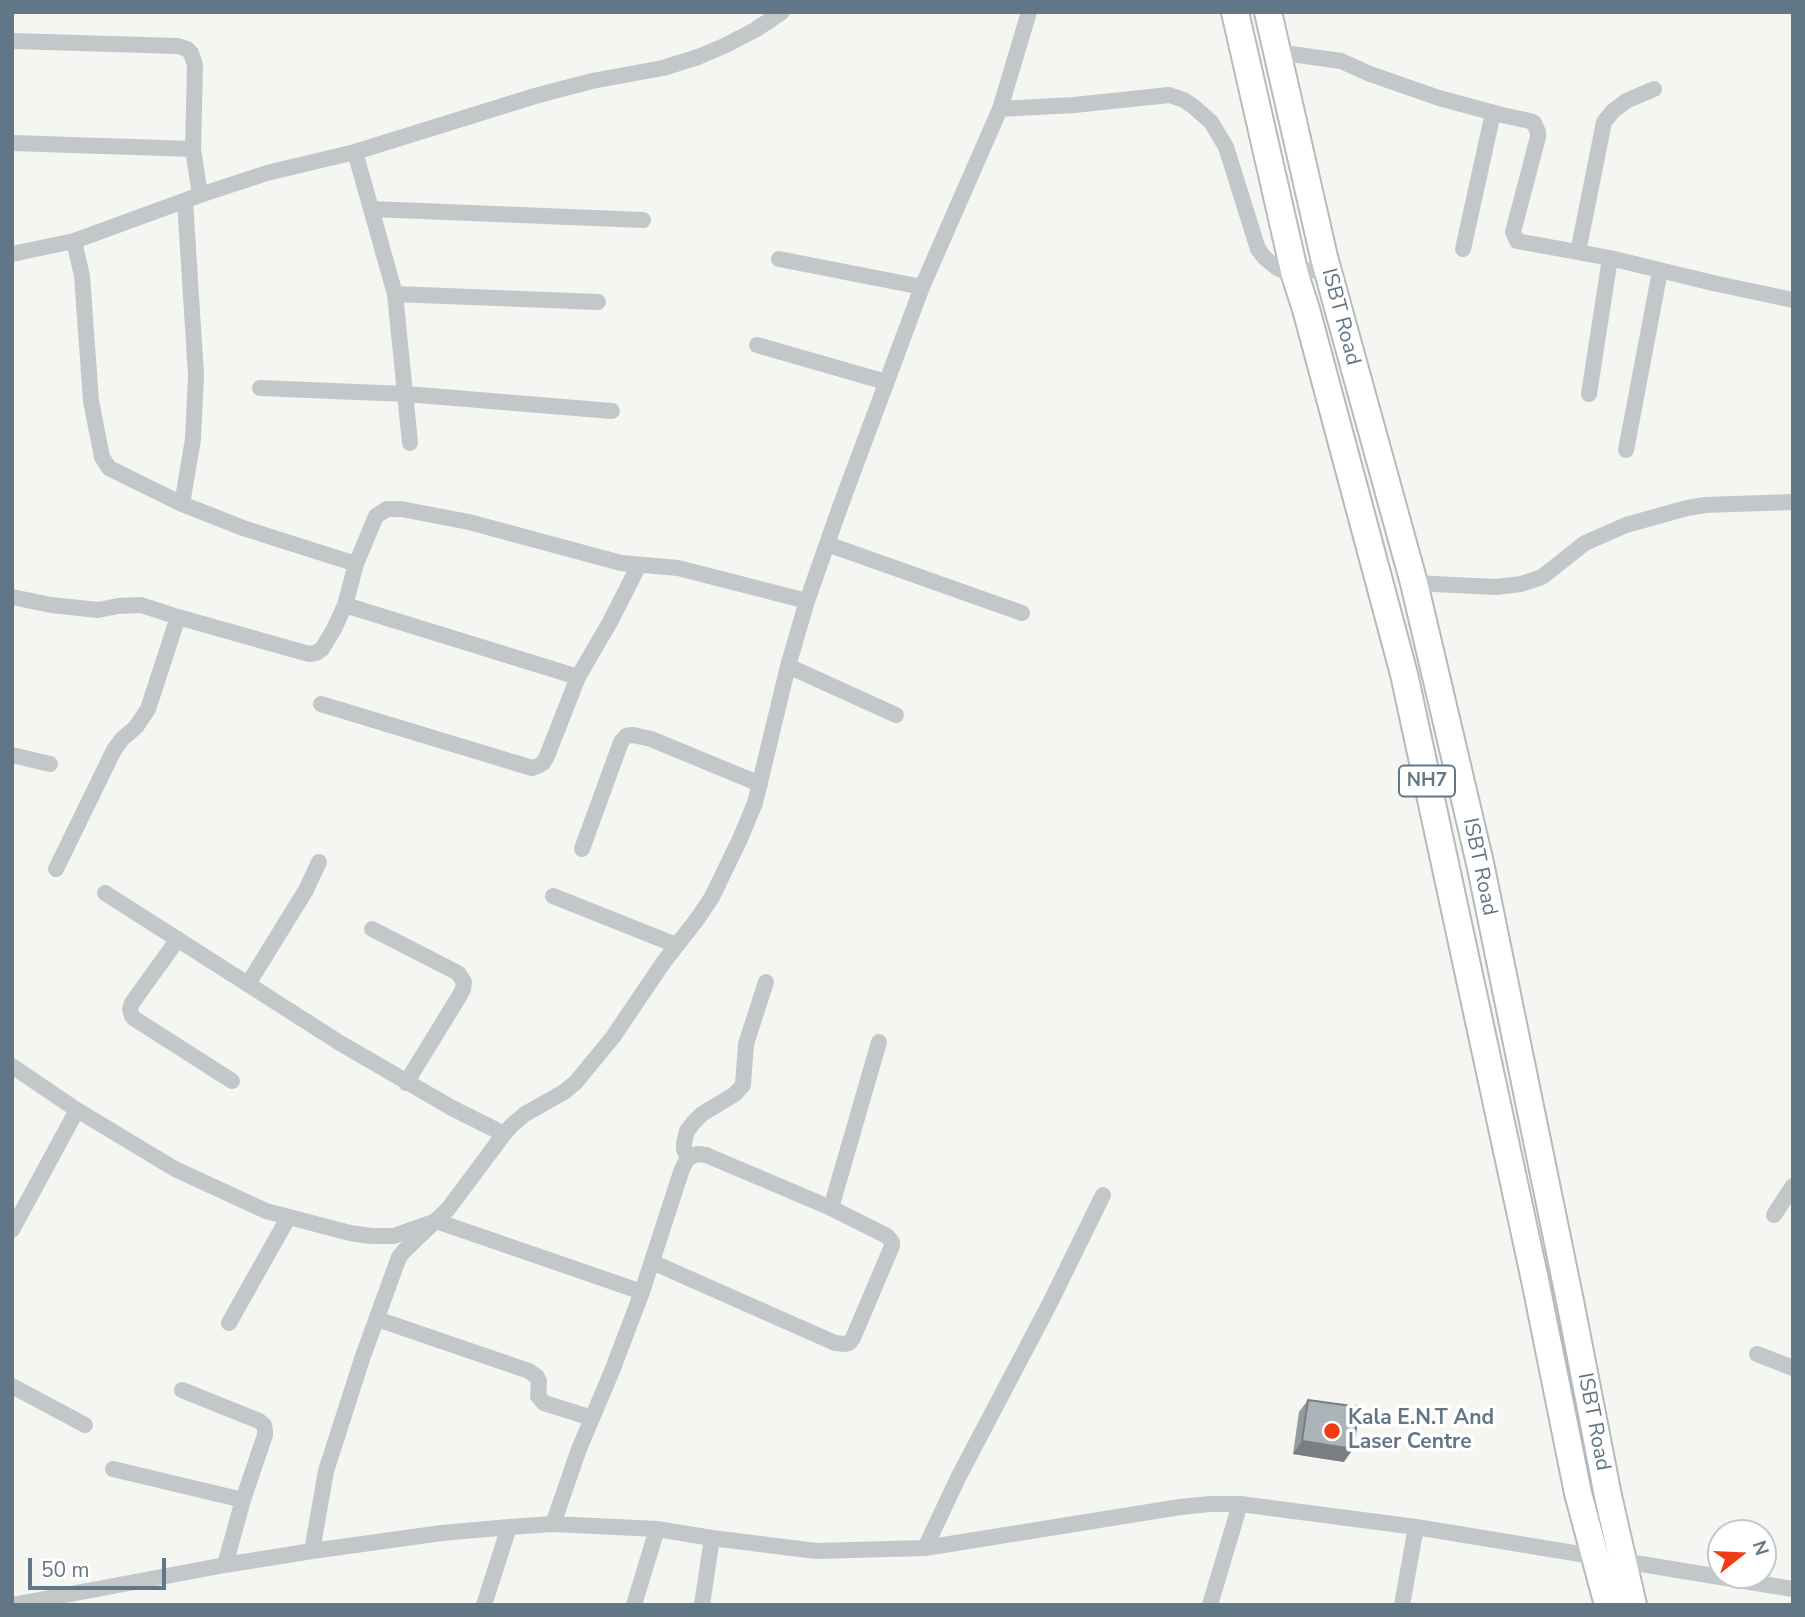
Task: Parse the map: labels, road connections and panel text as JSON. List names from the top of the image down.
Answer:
{
  "streets": {
    "highway": ["ISBT Road", "NH7"]
  },
  "places": ["Kala E.N.T And Laser Centre"],
  "scale_bar": "50 m",
  "north": "right"
}
